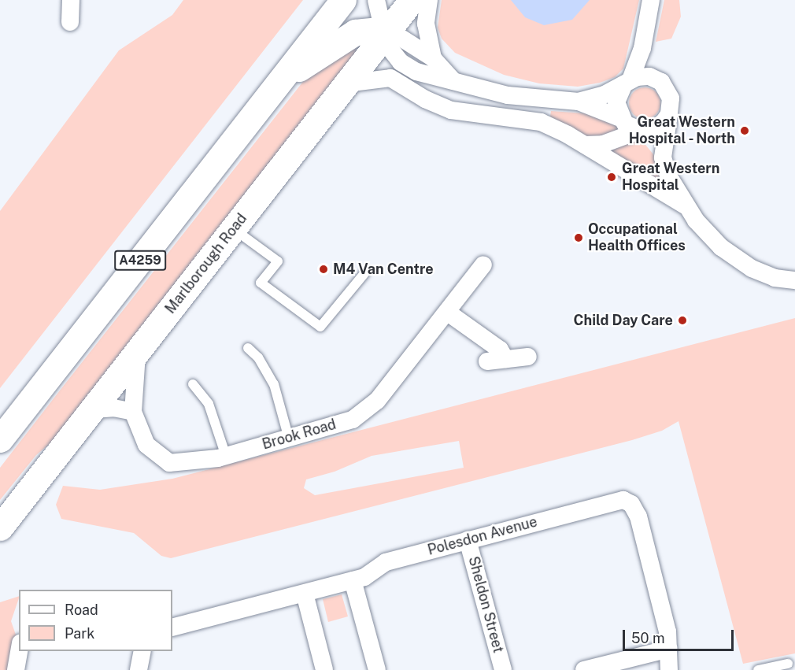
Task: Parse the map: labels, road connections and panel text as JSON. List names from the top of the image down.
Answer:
{
  "streets": {
    "main road": ["A4259", "Marlborough Road"],
    "street": ["Brook Road", "Polesdon Avenue", "Sheldon Street"]
  },
  "crossings": [
    ["Marlborough Road", "Brook Road"],
    ["Polesdon Avenue", "Sheldon Street"]
  ],
  "places": [
    "Great Western Hospital - North",
    "Great Western Hospital",
    "Occupational Health Offices",
    "M4 Van Centre",
    "Child Day Care"
  ],
  "legend": ["Road", "Park"],
  "scale_bar": "50 m"
}
